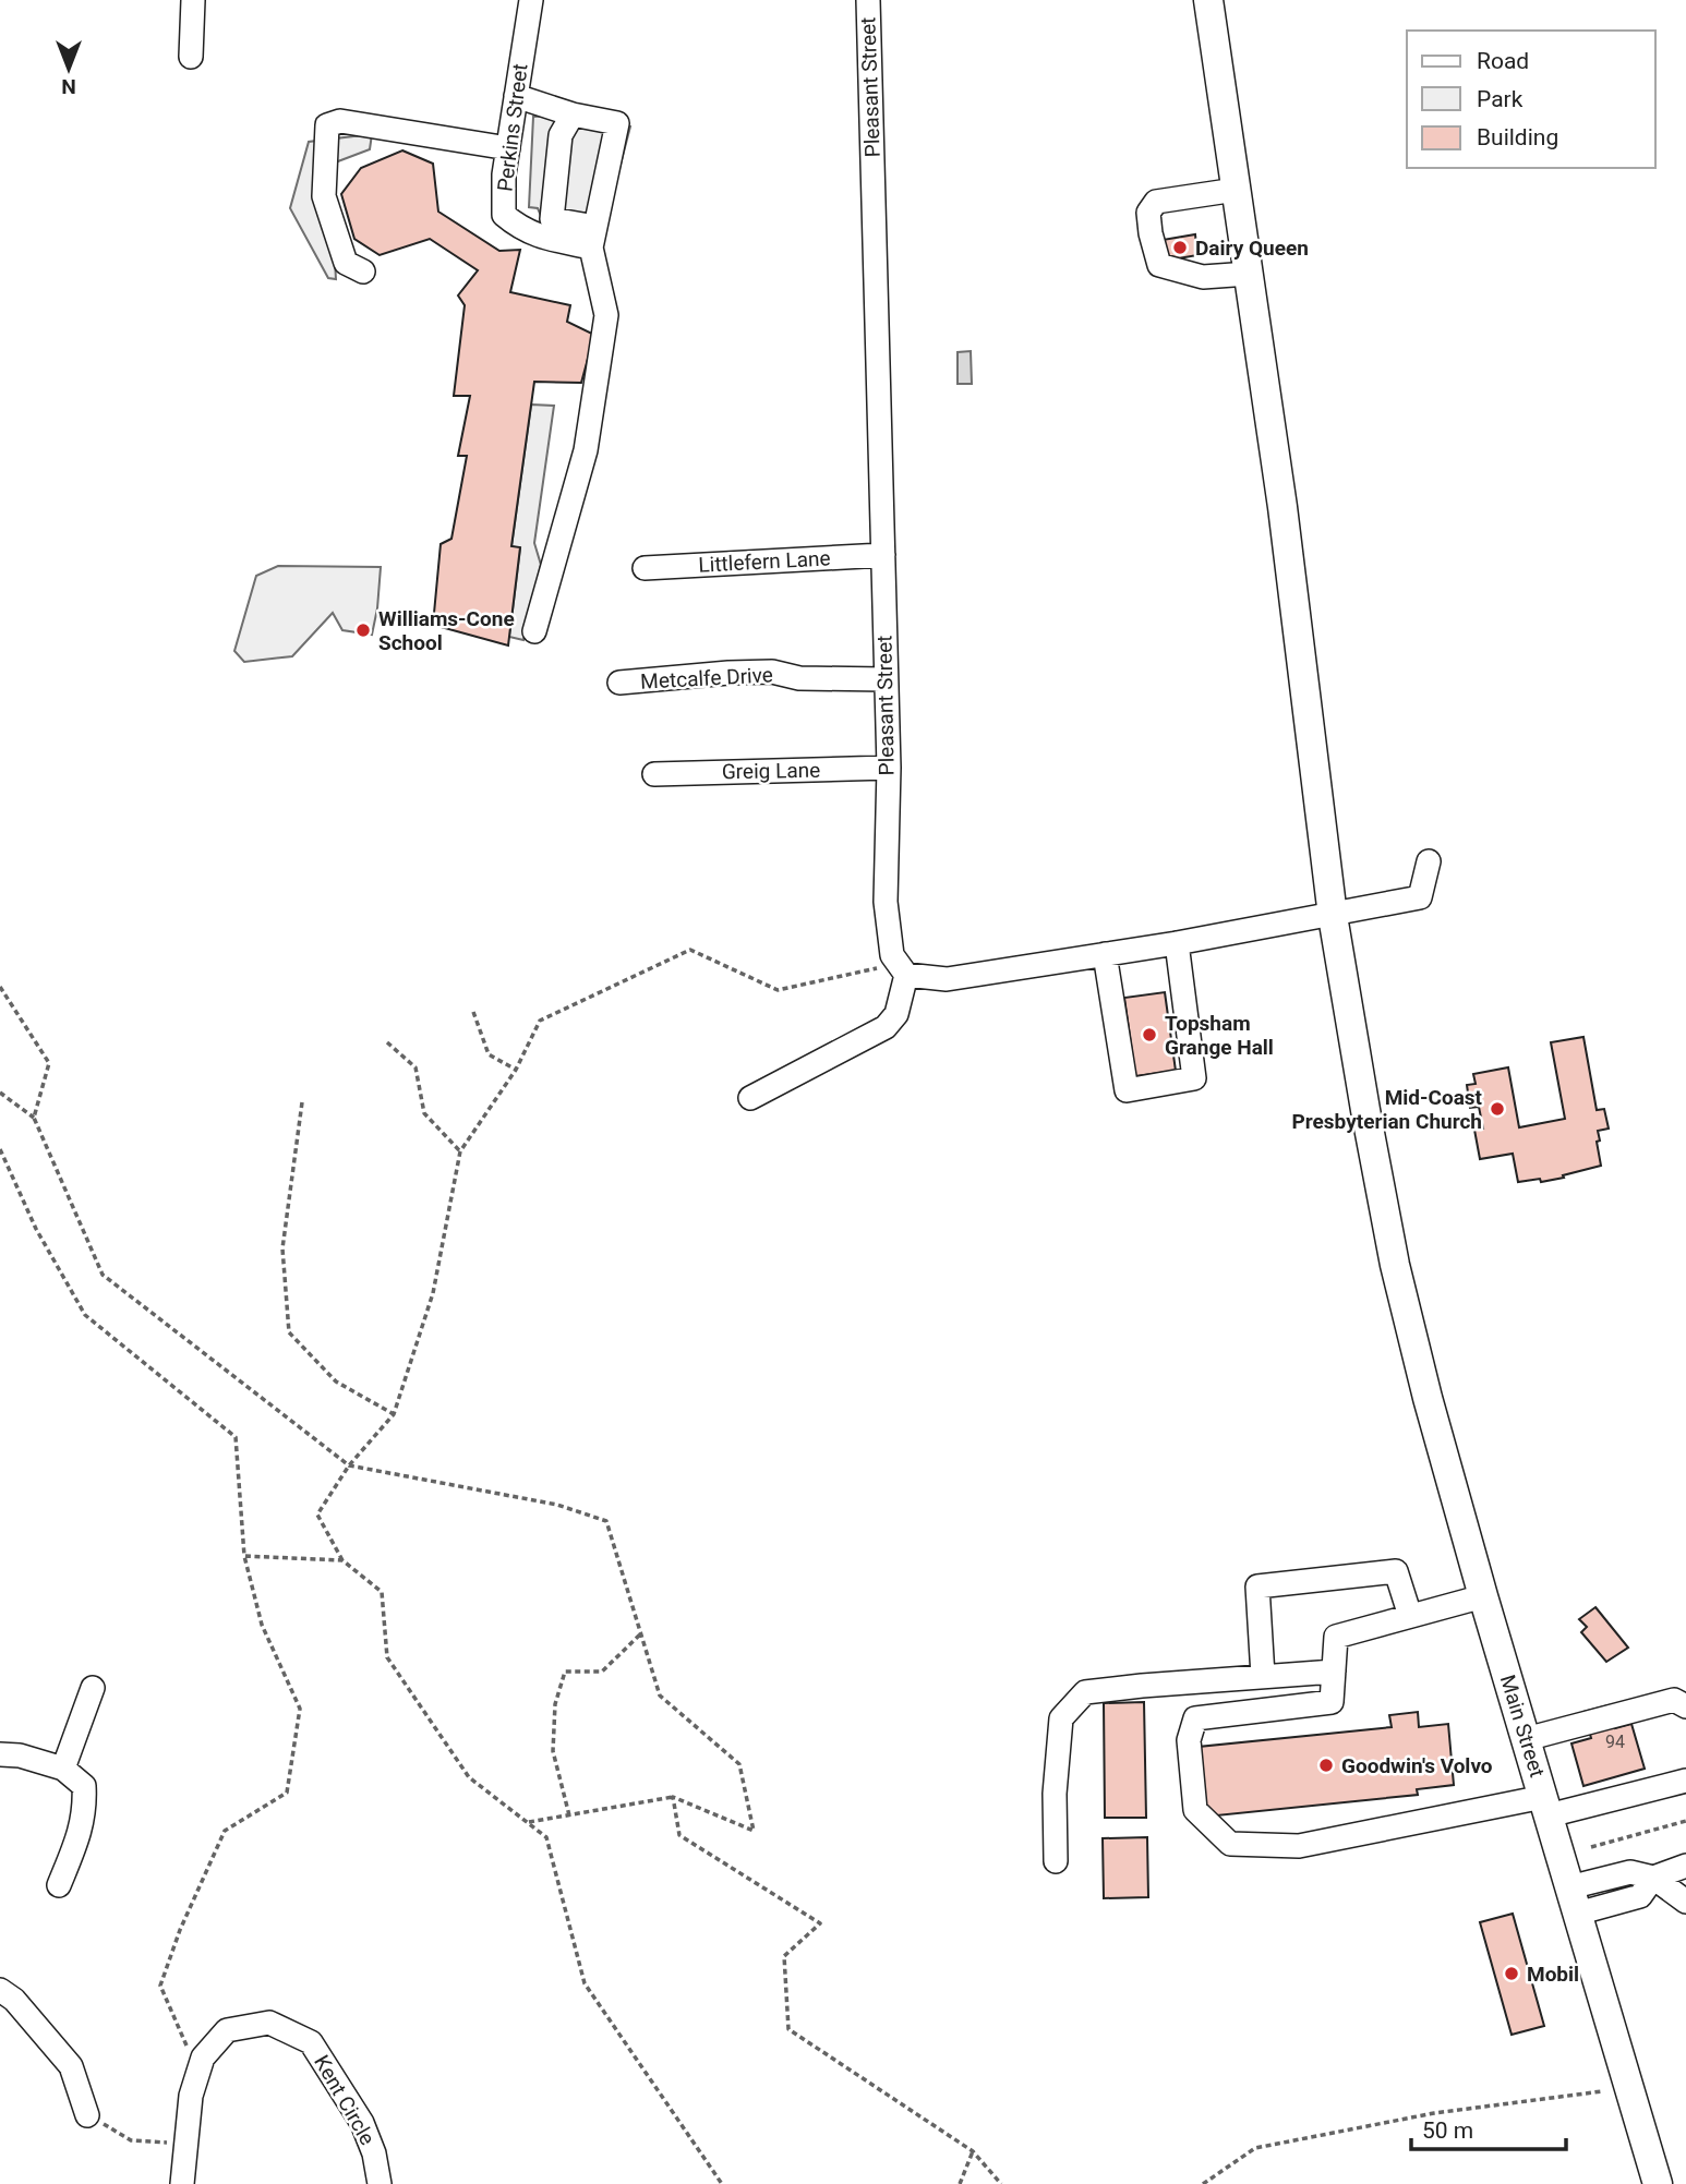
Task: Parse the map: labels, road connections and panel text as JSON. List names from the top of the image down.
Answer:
{
  "streets": {
    "main road": ["Main Street"],
    "street": [
      "Pleasant Street",
      "Perkins Street",
      "Littlefern Lane",
      "Metcalfe Drive",
      "Greig Lane",
      "Kent Circle"
    ]
  },
  "crossings": [
    ["Pleasant Street", "Littlefern Lane"],
    ["Pleasant Street", "Metcalfe Drive"],
    ["Pleasant Street", "Greig Lane"]
  ],
  "places": [
    "Dairy Queen",
    "Williams-Cone School",
    "Topsham Grange Hall",
    "Mid-Coast Presbyterian Church",
    "Goodwin's Volvo",
    "Mobil"
  ],
  "house_numbers": ["94"],
  "legend": ["Road", "Park", "Building"],
  "scale_bar": "50 m",
  "north": "bottom"
}
